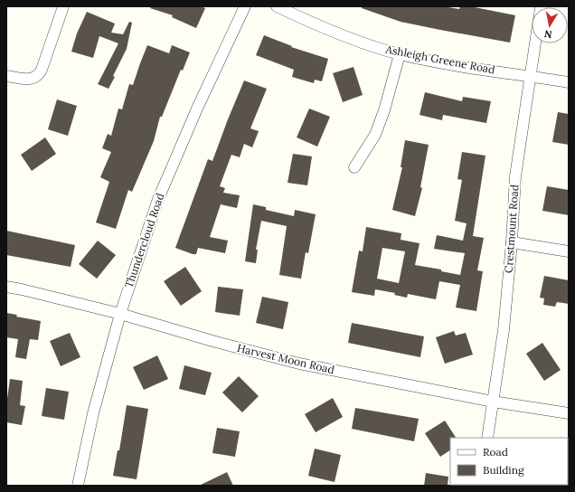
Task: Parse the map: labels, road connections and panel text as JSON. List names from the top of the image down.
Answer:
{
  "streets": {
    "street": [
      "Ashleigh Greene Road",
      "Crestmount Road",
      "Thundercloud Road",
      "Harvest Moon Road"
    ]
  },
  "crossings": [
    ["Ashleigh Greene Road", "Crestmount Road"],
    ["Crestmount Road", "Harvest Moon Road"],
    ["Thundercloud Road", "Harvest Moon Road"]
  ],
  "legend": ["Road", "Building"],
  "north": "bottom"
}
